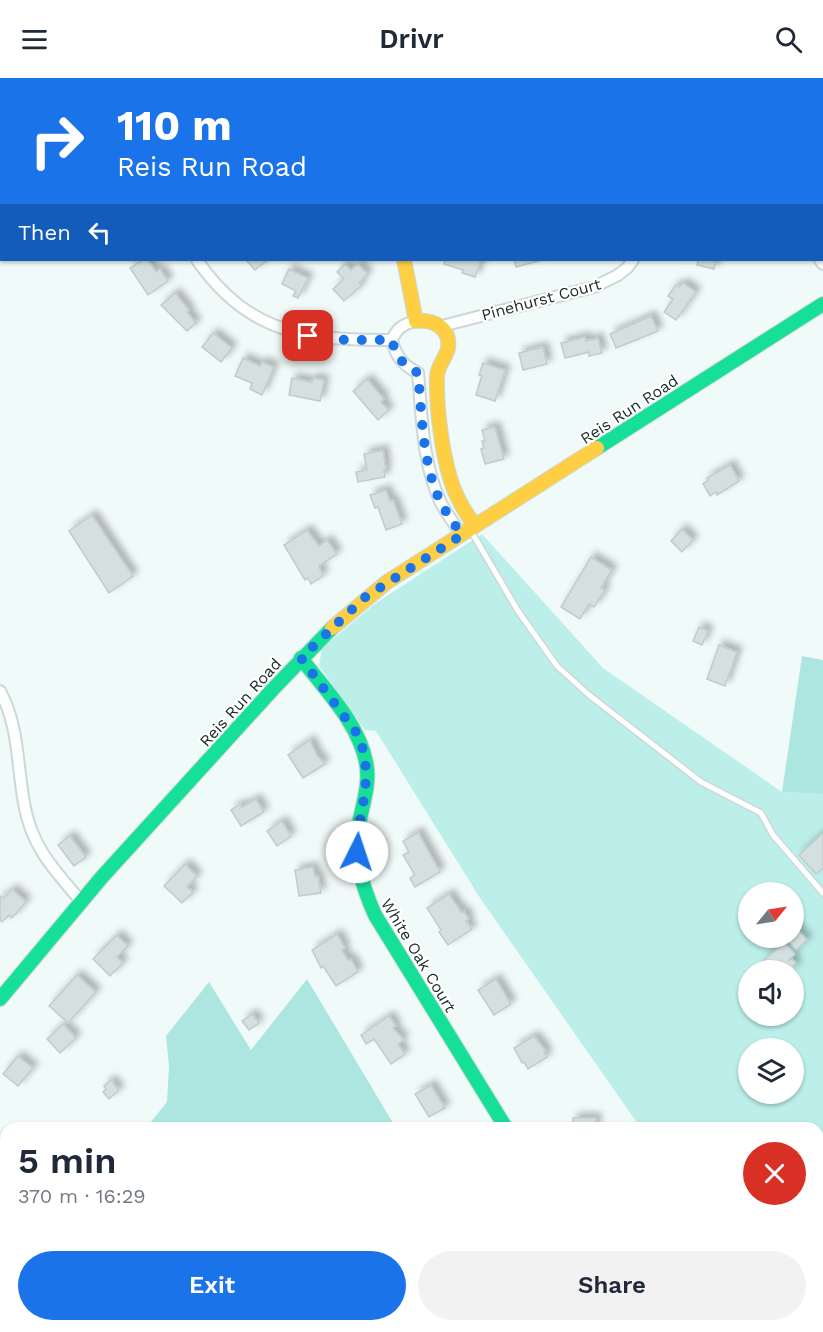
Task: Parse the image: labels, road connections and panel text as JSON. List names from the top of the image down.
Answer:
{
  "streets": {
    "main road": ["Reis Run Road", "White Oak Court"],
    "street": ["Pinehurst Court"]
  },
  "crossings": [
    ["Reis Run Road", "White Oak Court"]
  ],
  "north": "top right",
  "page": {
    "header": "Drivr",
    "turn": ["110 m", "Reis Run Road"],
    "then": "Then",
    "heading": ["5 min", "370 m · 16:29"],
    "buttons": ["Exit", "Share"]
  }
}
